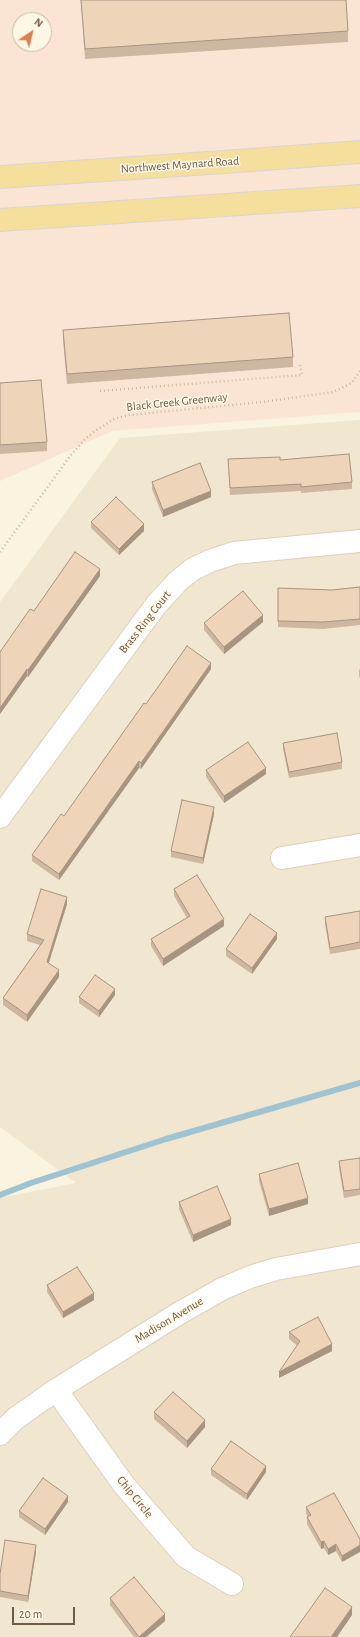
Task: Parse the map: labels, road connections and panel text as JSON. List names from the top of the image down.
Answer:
{
  "streets": {
    "main road": ["Northwest Maynard Road"],
    "street": ["Brass Ring Court", "Madison Avenue", "Chip Circle"],
    "path": ["Black Creek Greenway"]
  },
  "crossings": [
    ["Madison Avenue", "Chip Circle"]
  ],
  "scale_bar": "20 m",
  "north": "top right"
}
